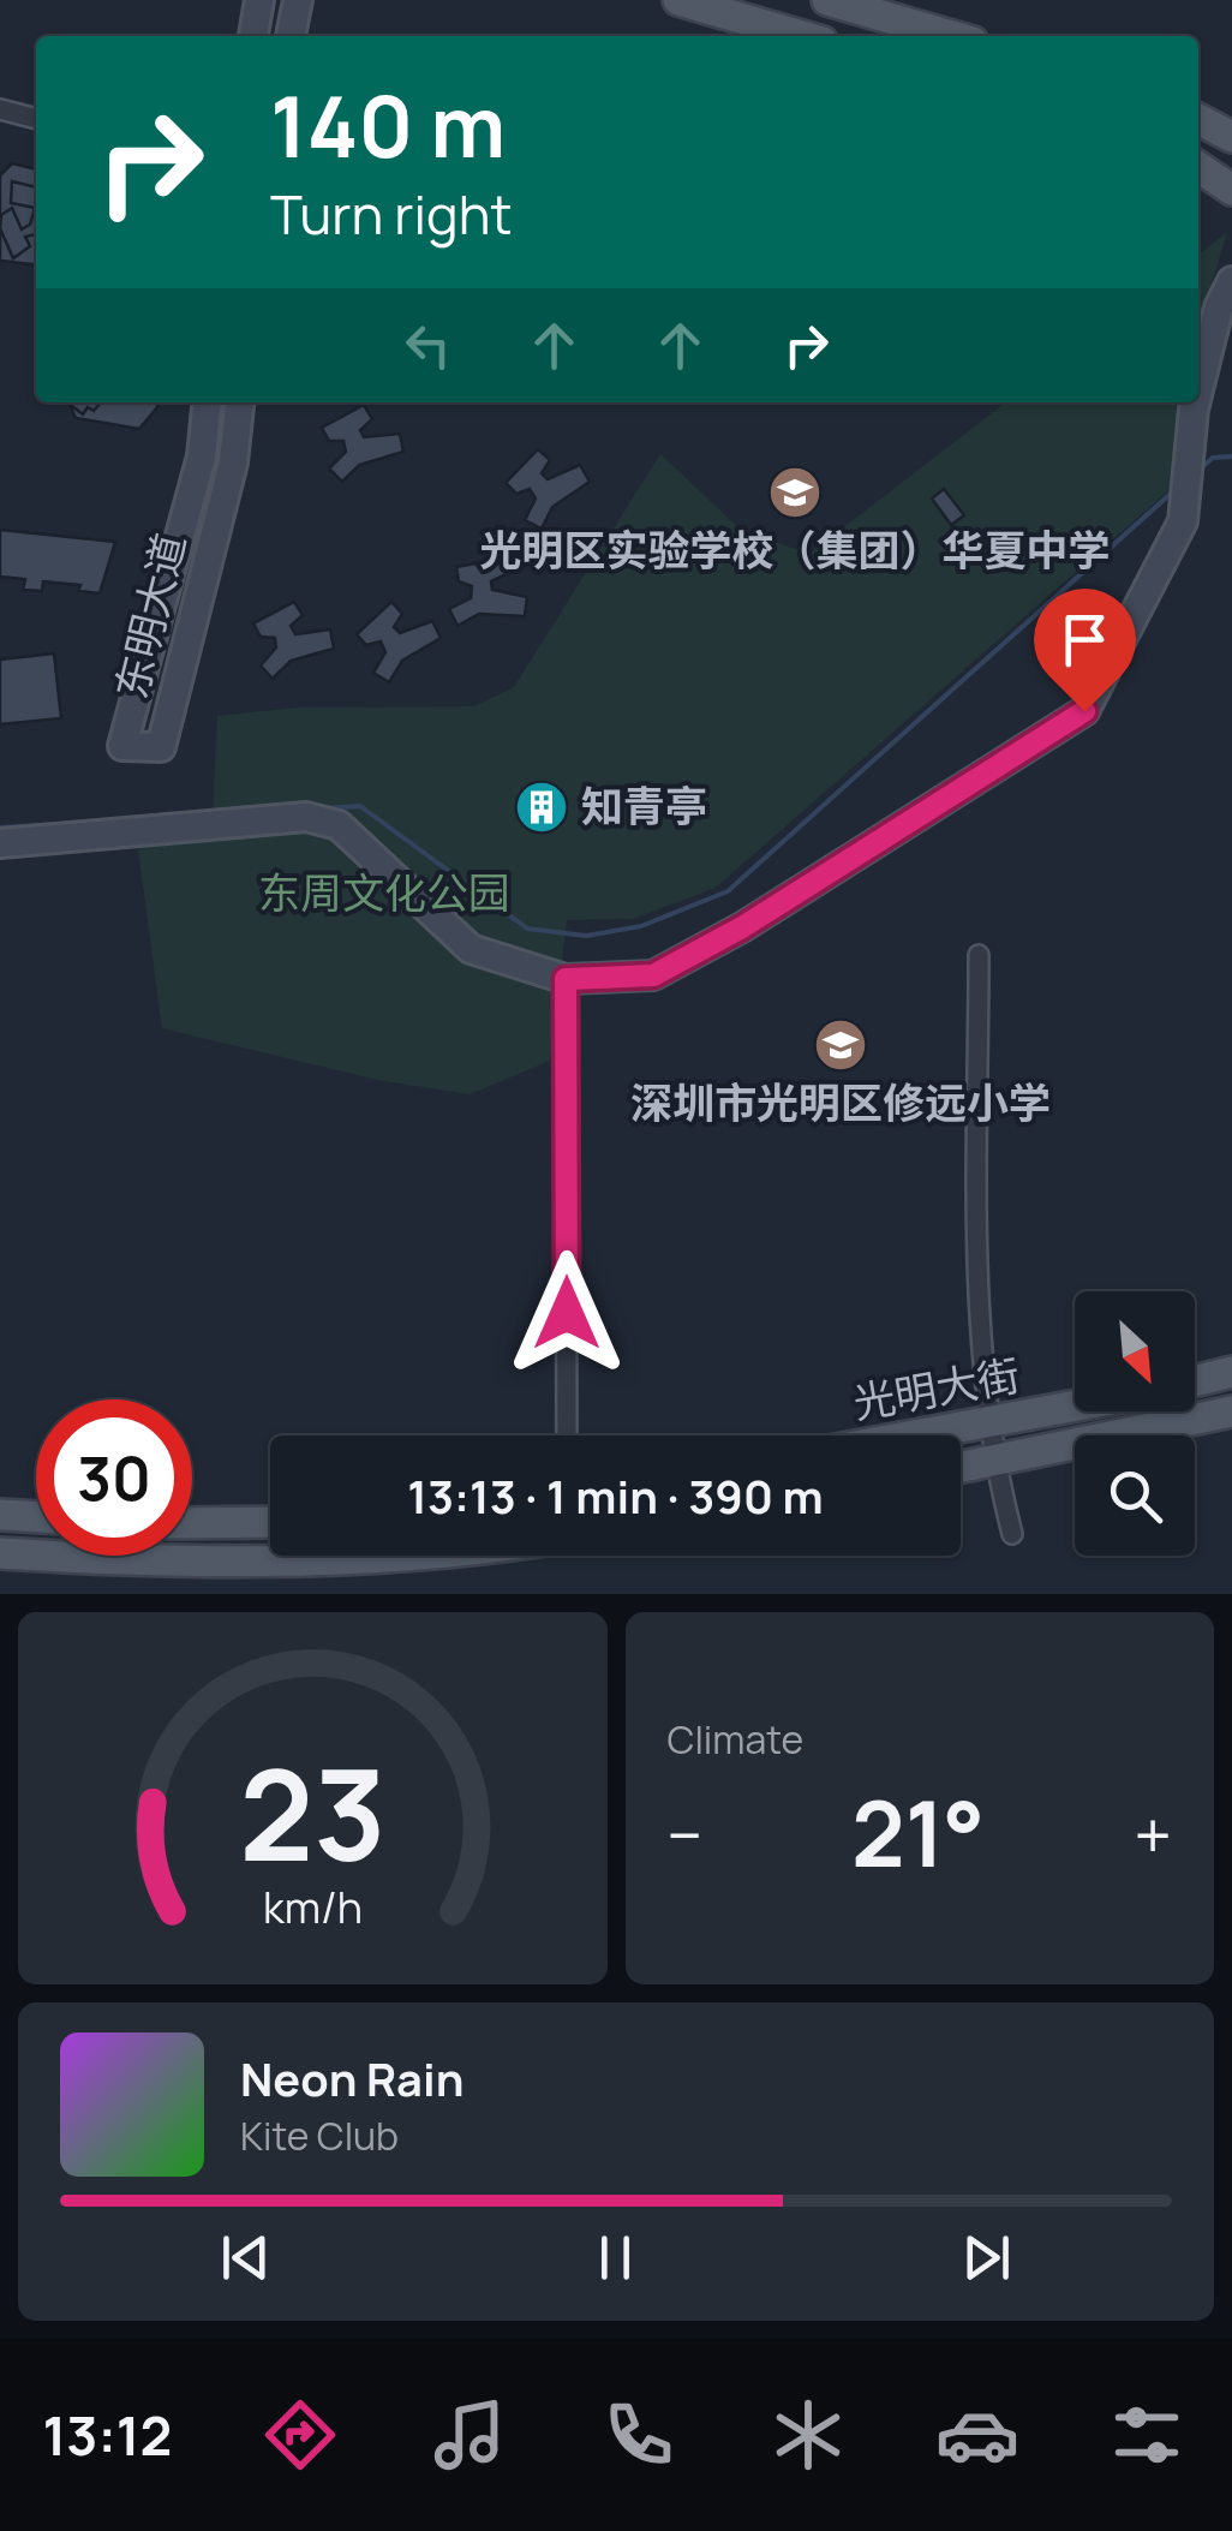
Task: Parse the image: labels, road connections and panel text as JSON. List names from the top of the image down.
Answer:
{
  "streets": {
    "main road": ["光明大街"],
    "street": ["东明大道"]
  },
  "parks": ["东周文化公园"],
  "places": {
    "school or university": ["光明区实验学校（集团）华夏中学", "深圳市光明区修远小学"],
    "building": ["知青亭"]
  },
  "north": "bottom right",
  "page": {
    "turn": ["140 m", "Turn right"],
    "limit": "30",
    "trip": "13:13 · 1 min · 390 m",
    "tile": "Climate",
    "heat": ["−", "21°", "+"],
    "song": ["Neon Rain", "Kite Club"],
    "tabs": "13:12",
    "gauge": ["23", "km/h"]
  }
}
